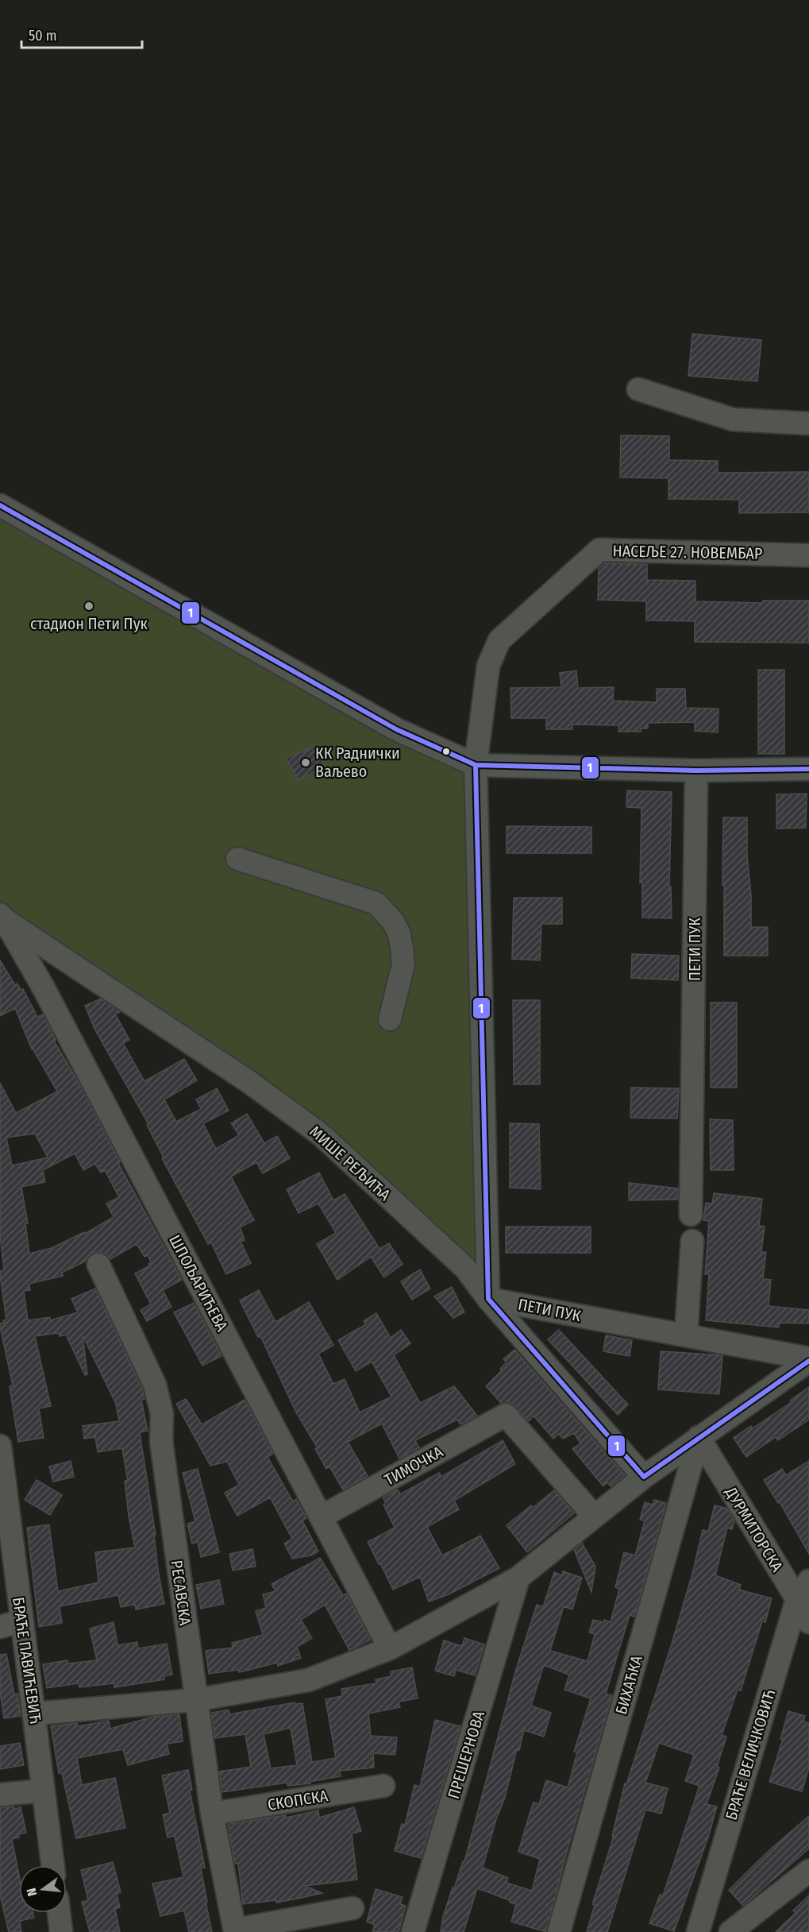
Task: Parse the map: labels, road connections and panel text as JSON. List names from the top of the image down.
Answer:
{
  "streets": {
    "street": [
      "НАСЕЉЕ 27. НОВЕМБАР",
      "ПЕТИ ПУК",
      "МИШЕ РЕЉИЋА",
      "ШПОЉАРИЋЕВА",
      "ТИМОЧКА",
      "ДУРМИТОРСКА",
      "РЕСАВСКА",
      "БРАЋЕ ПАВИЋЕВИЋ",
      "БИХАЋКА",
      "ПРЕШЕРНОВА",
      "БРАЋЕ ВЕЛИЧКОВИЋ",
      "СКОПСКА"
    ]
  },
  "crossings": [
    ["ПЕТИ ПУК", "МИШЕ РЕЉИЋА"],
    ["МИШЕ РЕЉИЋА", "ШПОЉАРИЋЕВА"],
    ["ШПОЉАРИЋЕВА", "ТИМОЧКА"],
    ["ДУРМИТОРСКА", "БИХАЋКА"],
    ["ДУРМИТОРСКА", "БРАЋЕ ВЕЛИЧКОВИЋ"],
    ["РЕСАВСКА", "СКОПСКА"]
  ],
  "places": ["стадион Пети Пук", "КК Раднички Ваљево"],
  "lines": ["transit line 1"],
  "scale_bar": "50 m",
  "north": "left"
}
